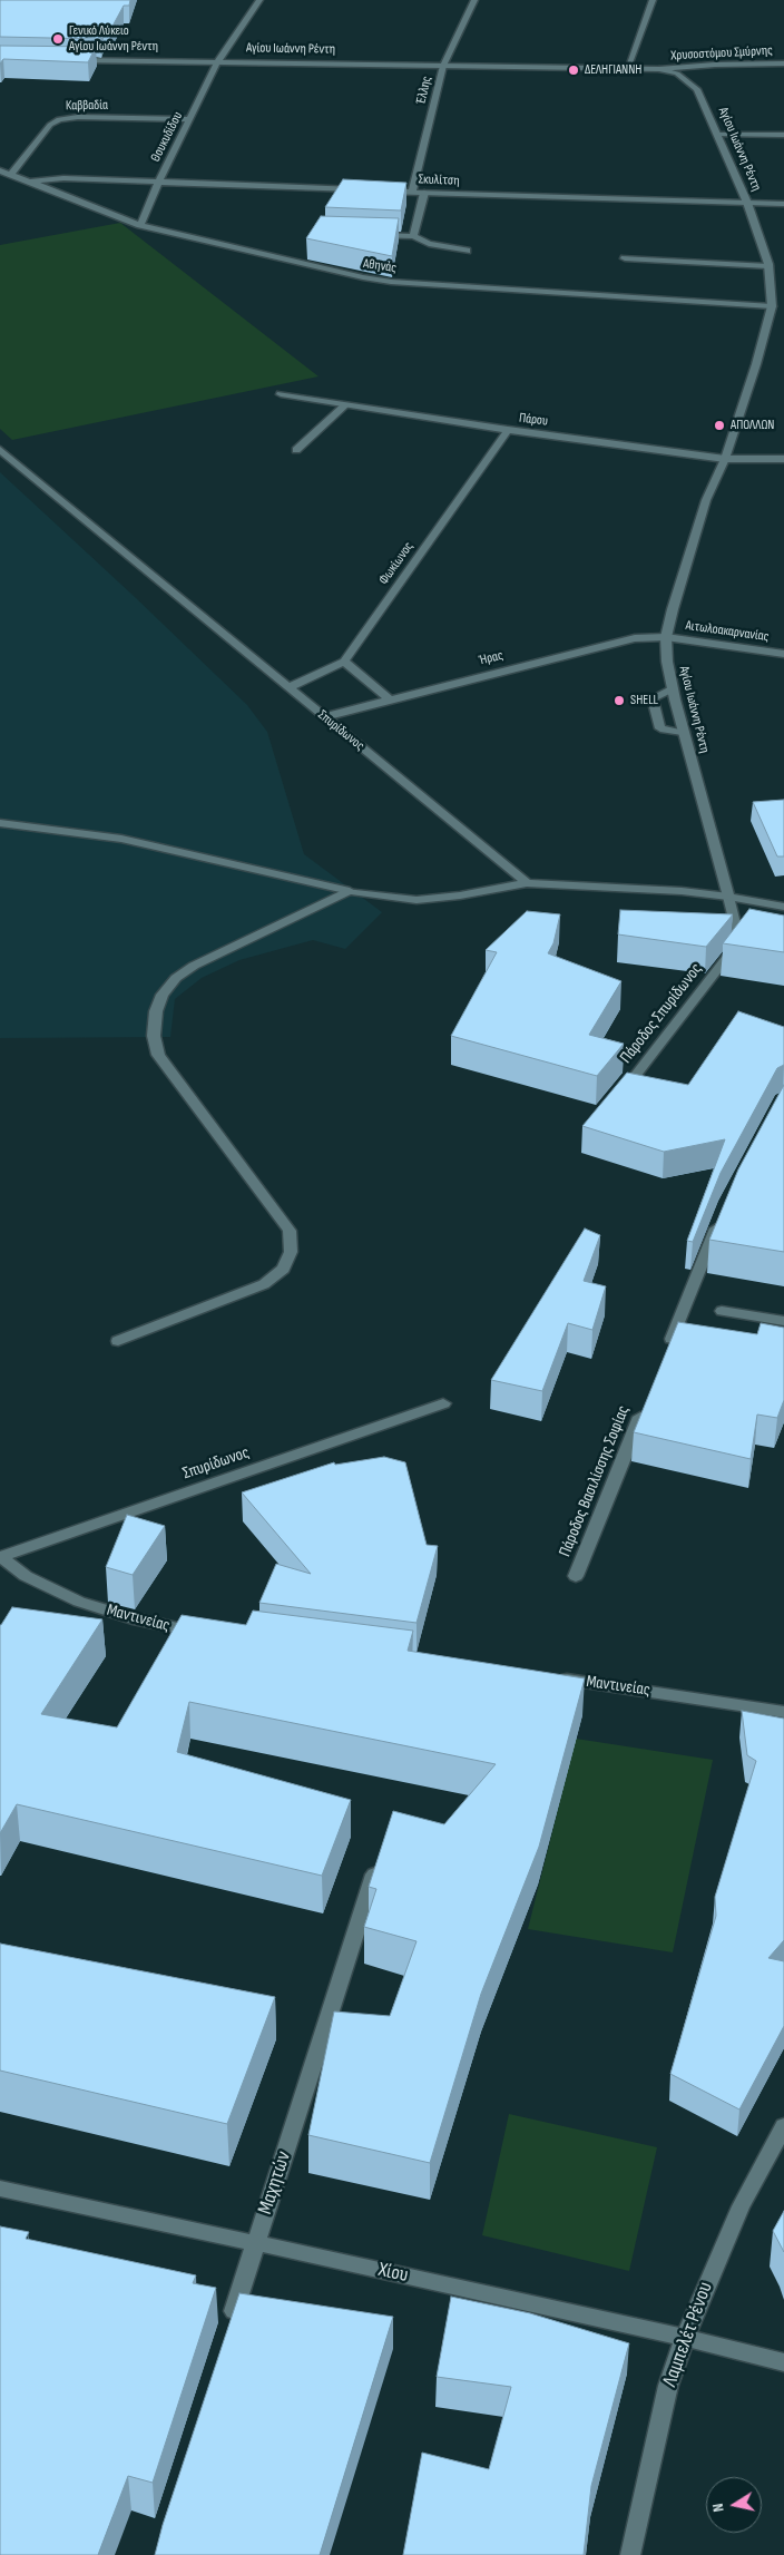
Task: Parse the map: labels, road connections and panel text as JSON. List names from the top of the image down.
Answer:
{
  "streets": {
    "street": [
      "Αγίου Ιωάννη Ρέντη",
      "Χρυσοστόμου Σμύρνης",
      "Έλλης",
      "Καββαδία",
      "Θουκυδίδου",
      "Σκυλίτση",
      "Αθηνάς",
      "Πάρου",
      "Φωκίωνος",
      "Αιτωλοακαρνανίας",
      "Ήρας",
      "Σπυρίδωνος",
      "Πάροδος Σπυρίδωνος",
      "Πάροδος Βασιλίσσης Σοφίας",
      "Μαντινείας",
      "Μαχητών",
      "Χίου",
      "Λαμπελέτ Ρένου"
    ]
  },
  "crossings": [
    ["Αγίου Ιωάννη Ρέντη", "Χρυσοστόμου Σμύρνης"],
    ["Αγίου Ιωάννη Ρέντη", "Έλλης"],
    ["Αγίου Ιωάννη Ρέντη", "Θουκυδίδου"],
    ["Αγίου Ιωάννη Ρέντη", "Σκυλίτση"],
    ["Αγίου Ιωάννη Ρέντη", "Αθηνάς"],
    ["Αγίου Ιωάννη Ρέντη", "Πάρου"],
    ["Αγίου Ιωάννη Ρέντη", "Αιτωλοακαρνανίας"],
    ["Αγίου Ιωάννη Ρέντη", "Ήρας"],
    ["Αγίου Ιωάννη Ρέντη", "Πάροδος Σπυρίδωνος"],
    ["Έλλης", "Σκυλίτση"],
    ["Καββαδία", "Θουκυδίδου"],
    ["Καββαδία", "Αθηνάς"],
    ["Θουκυδίδου", "Αθηνάς"],
    ["Πάρου", "Φωκίωνος"],
    ["Αιτωλοακαρνανίας", "Ήρας"],
    ["Ήρας", "Σπυρίδωνος"],
    ["Σπυρίδωνος", "Μαντινείας"],
    ["Μαχητών", "Χίου"],
    ["Χίου", "Λαμπελέτ Ρένου"]
  ],
  "places": [
    "Γενικό Λύκειο Αγίου Ιωάννη Ρέντη",
    "ΔΕΛΗΓΙΑΝΝΗ",
    "ΑΠΟΛΛΩΝ",
    "SHELL"
  ],
  "north": "left"
}
